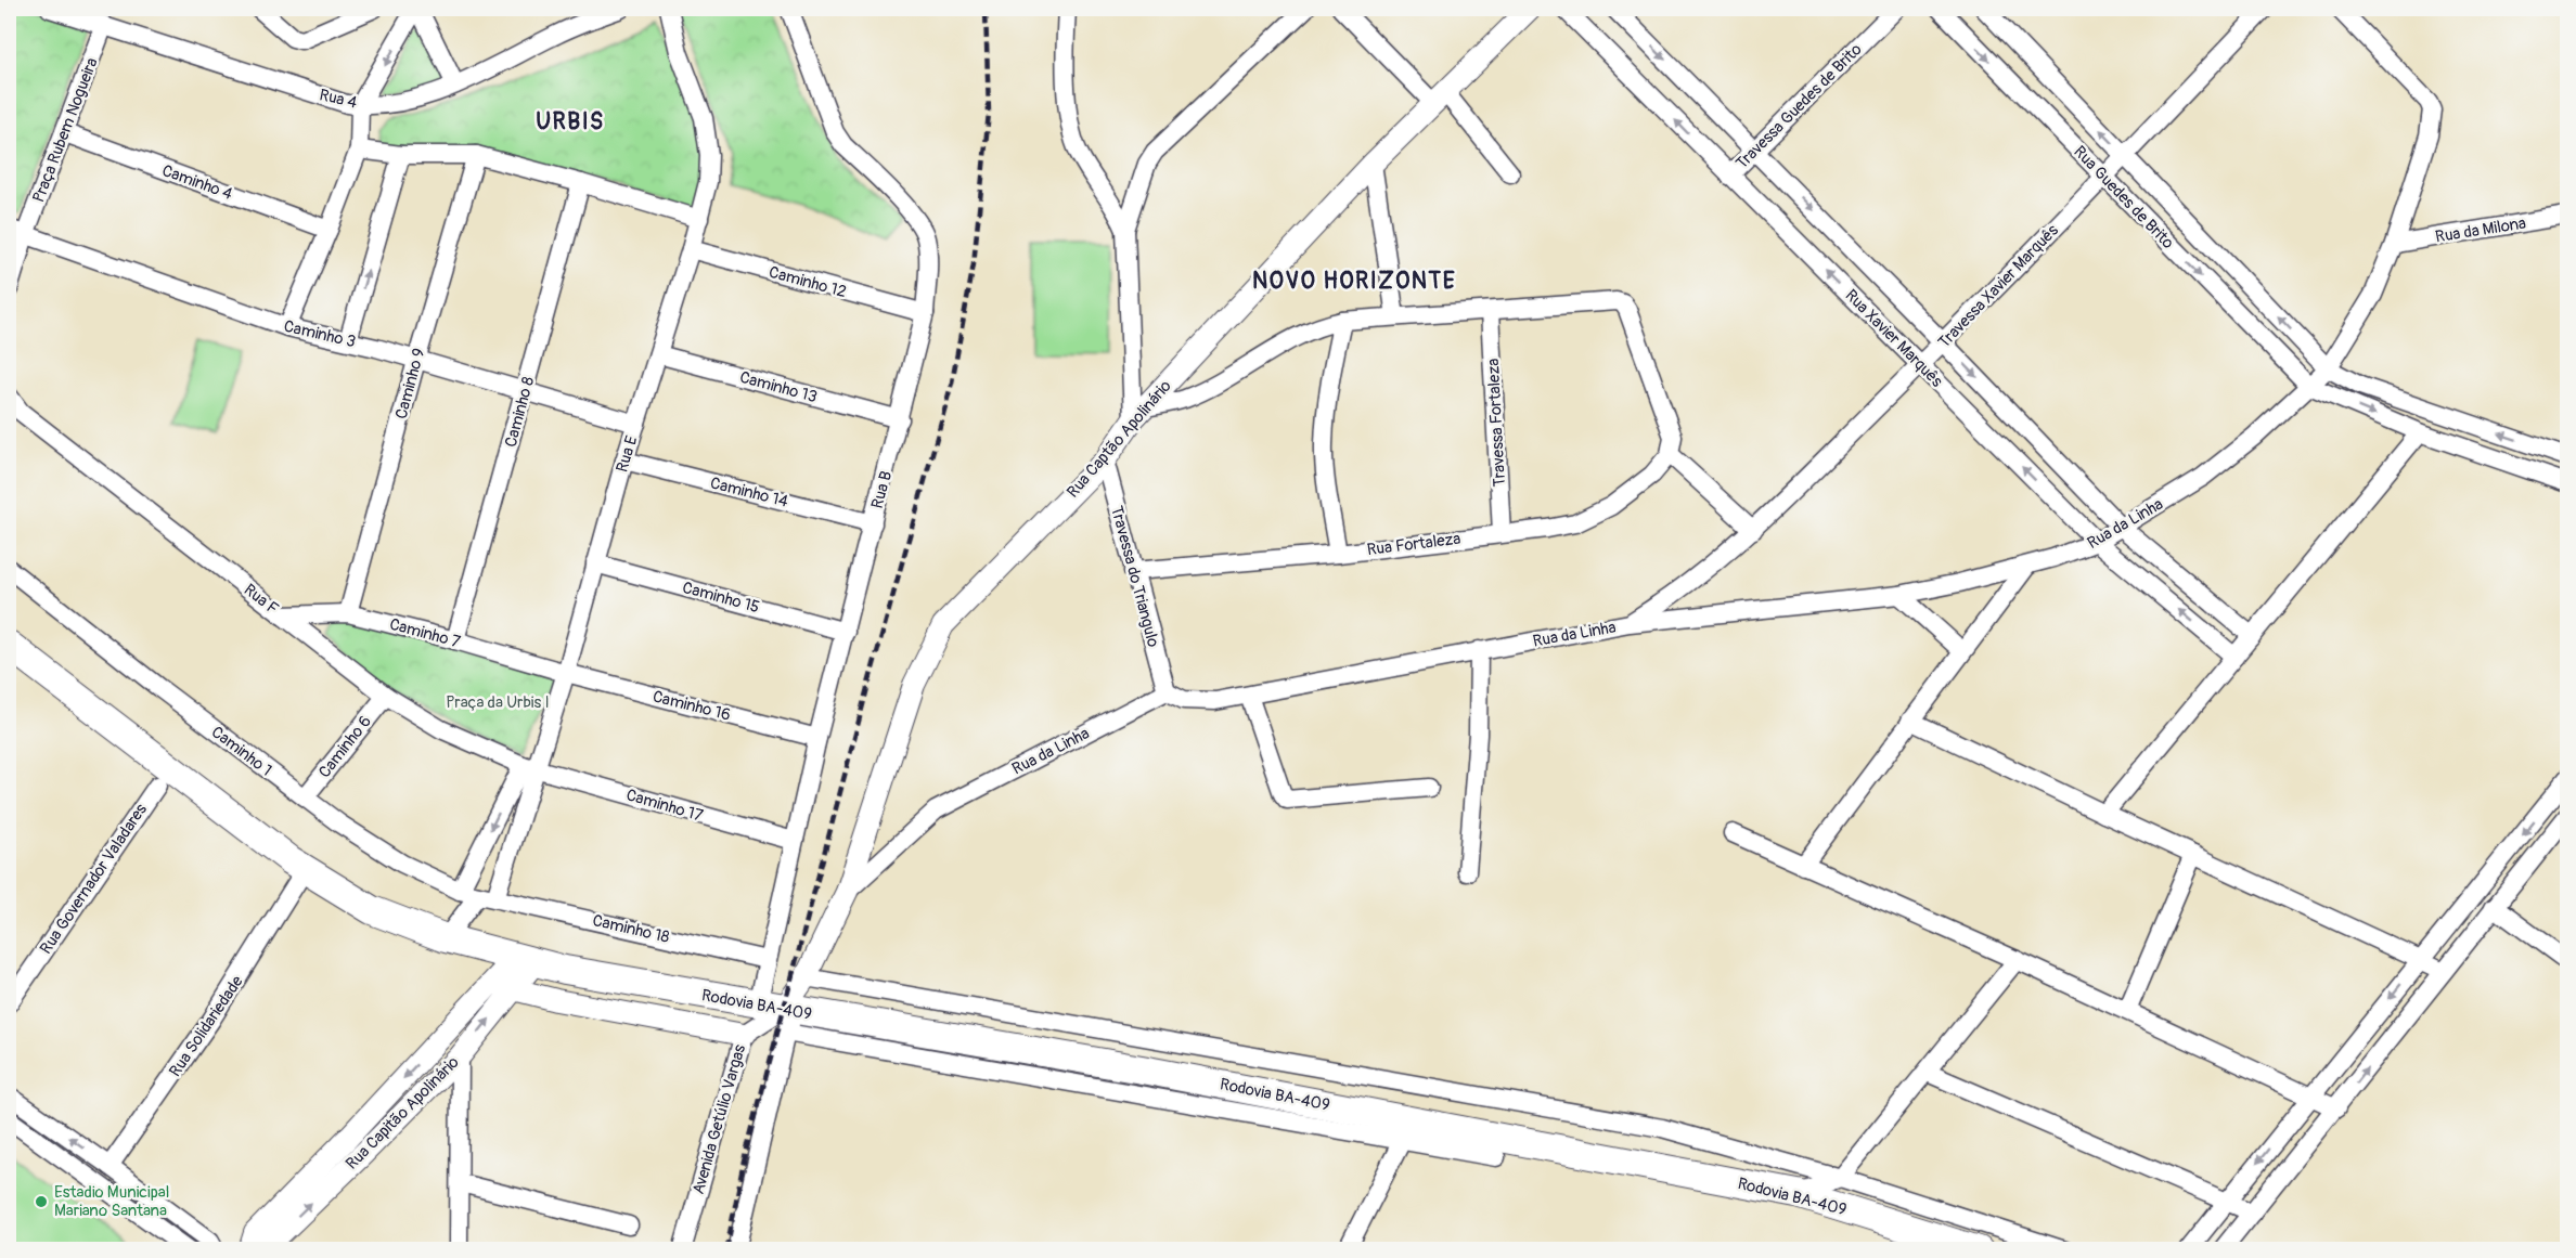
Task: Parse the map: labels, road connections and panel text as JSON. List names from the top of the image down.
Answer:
{
  "streets": {
    "main road": ["Rodovia BA-409"],
    "street": [
      "Rua 4",
      "Travessa Guedes de Brito",
      "Praça Rubem Nogueira",
      "Caminho 4",
      "Rua Guedes de Brito",
      "Rua da Milona",
      "Caminho 12",
      "Travessa Xavier Marquês",
      "Caminho 3",
      "Rua Xavier Marquês",
      "Caminho 9",
      "Caminho 13",
      "Caminho 8",
      "Travessa Fortaleza",
      "Rua Captão Apolinário",
      "Rua E",
      "Rua B",
      "Caminho 14",
      "Rua da Linha",
      "Rua Fortaleza",
      "Travessa do Triangulo",
      "Caminho 15",
      "Rua F",
      "Caminho 7",
      "Caminho 16",
      "Caminho 6",
      "Caminho 1",
      "Caminho 17",
      "Rua Governador Valadares",
      "Caminho 18",
      "Rua Solidariedade",
      "Rua Capitão Apolinário",
      "Avenida Getúlio Vargas"
    ]
  },
  "crossings": [
    ["Rua 4", "Praça Rubem Nogueira"],
    ["Travessa Guedes de Brito", "Rua Xavier Marquês"],
    ["Praça Rubem Nogueira", "Caminho 4"],
    ["Praça Rubem Nogueira", "Caminho 3"],
    ["Rua Guedes de Brito", "Travessa Xavier Marquês"],
    ["Rua Guedes de Brito", "Rua da Linha"],
    ["Rua da Milona", "Rua da Linha"],
    ["Caminho 12", "Rua E"],
    ["Caminho 12", "Rua B"],
    ["Travessa Xavier Marquês", "Rua Xavier Marquês"],
    ["Travessa Xavier Marquês", "Rua da Linha"],
    ["Caminho 3", "Caminho 9"],
    ["Caminho 3", "Caminho 8"],
    ["Caminho 3", "Rua E"],
    ["Rua Xavier Marquês", "Rua da Linha"],
    ["Caminho 9", "Caminho 7"],
    ["Caminho 13", "Rua E"],
    ["Caminho 13", "Rua B"],
    ["Caminho 8", "Caminho 7"],
    ["Travessa Fortaleza", "Rua Fortaleza"],
    ["Rua Captão Apolinário", "Rua B"],
    ["Rua Captão Apolinário", "Rua da Linha"],
    ["Rua Captão Apolinário", "Travessa do Triangulo"],
    ["Rua Captão Apolinário", "Rodovia BA-409"],
    ["Rua Captão Apolinário", "Avenida Getúlio Vargas"],
    ["Rua E", "Caminho 14"],
    ["Rua E", "Caminho 15"],
    ["Rua E", "Rua F"],
    ["Rua E", "Caminho 7"],
    ["Rua E", "Caminho 16"],
    ["Rua E", "Caminho 1"],
    ["Rua E", "Caminho 17"],
    ["Rua E", "Caminho 18"],
    ["Rua E", "Rodovia BA-409"],
    ["Rua B", "Caminho 14"],
    ["Rua B", "Caminho 15"],
    ["Rua B", "Caminho 16"],
    ["Rua B", "Caminho 17"],
    ["Rua B", "Caminho 18"],
    ["Rua B", "Rodovia BA-409"],
    ["Rua B", "Avenida Getúlio Vargas"],
    ["Rua da Linha", "Travessa do Triangulo"],
    ["Rua Fortaleza", "Travessa do Triangulo"],
    ["Rua F", "Caminho 7"],
    ["Rua F", "Caminho 6"],
    ["Rua F", "Caminho 17"],
    ["Caminho 7", "Caminho 16"],
    ["Caminho 6", "Caminho 1"],
    ["Caminho 1", "Caminho 18"],
    ["Rodovia BA-409", "Rua Capitão Apolinário"],
    ["Rodovia BA-409", "Avenida Getúlio Vargas"]
  ],
  "districts": ["URBIS", "NOVO HORIZONTE"],
  "parks": ["Praça da Urbis I"],
  "places": ["Estadio Municipal Mariano Santana"]
}
